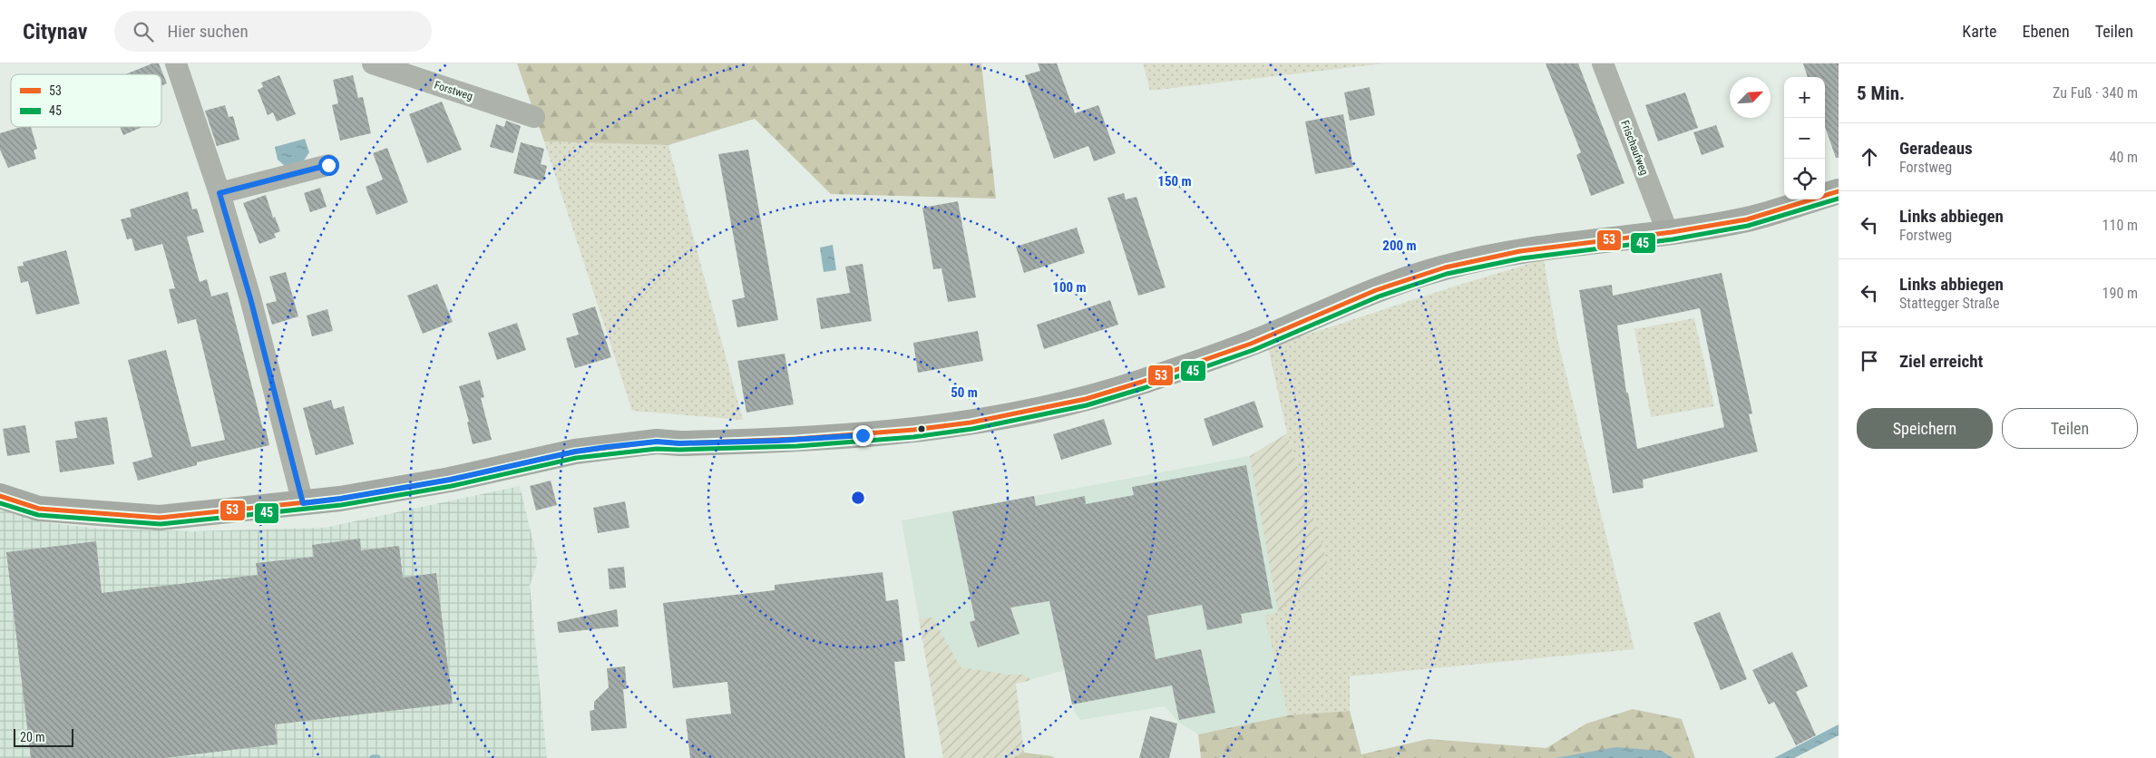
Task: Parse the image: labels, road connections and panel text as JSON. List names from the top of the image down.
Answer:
{
  "streets": {
    "street": ["Forstweg", "Frischaufweg"]
  },
  "lines": ["transit line 53", "transit line 45"],
  "legend": ["53", "45"],
  "scale_bar": "20 m",
  "north": "top right",
  "page": {
    "header": "Citynav",
    "search": "Hier suchen",
    "nav": ["Karte", "Ebenen", "Teilen"],
    "heading": ["5 Min.", "Zu Fuß · 340 m"],
    "map_buttons": ["+", "−"],
    "list": [
      ["Geradeaus", "Forstweg", "40 m"],
      ["Links abbiegen", "Forstweg", "110 m"],
      ["Links abbiegen", "Stattegger Straße", "190 m"],
      "Ziel erreicht"
    ],
    "buttons": ["Speichern", "Teilen"],
    "scale": "20 m"
  },
  "rings": [
    "150 m",
    "200 m",
    "100 m",
    "50 m"
  ]
}
